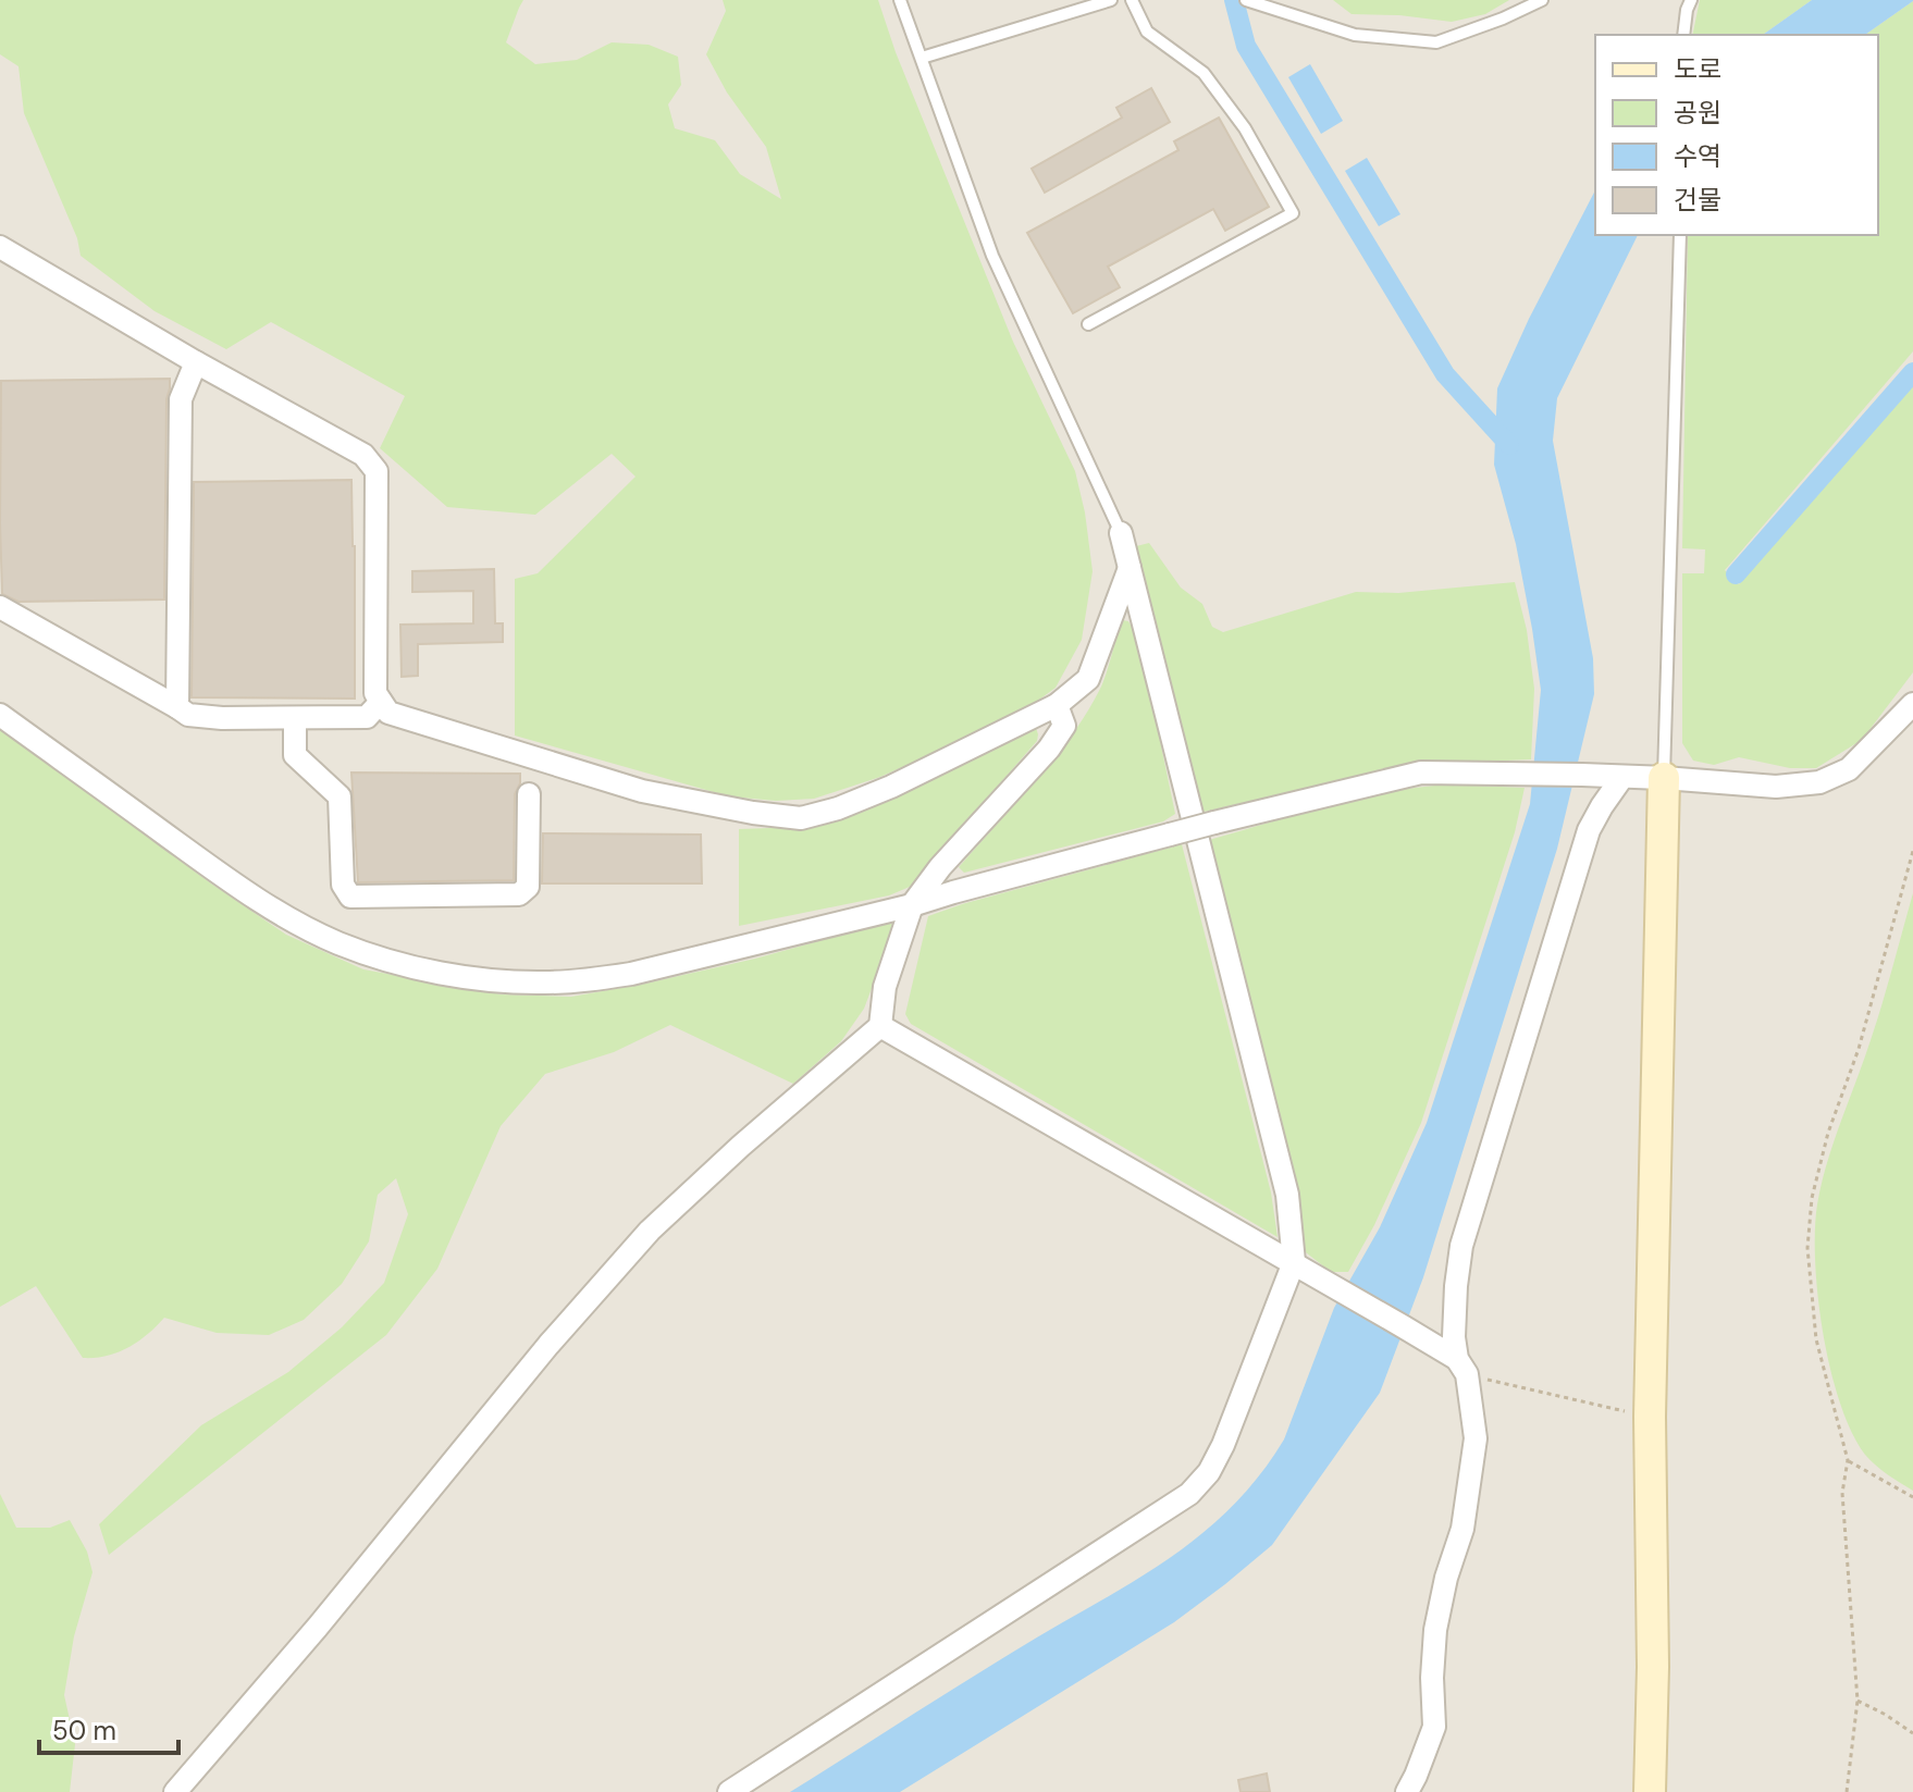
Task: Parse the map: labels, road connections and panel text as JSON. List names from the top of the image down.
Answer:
{
  "legend": [
    "도로",
    "공원",
    "수역",
    "건물"
  ],
  "scale_bar": "50 m"
}
